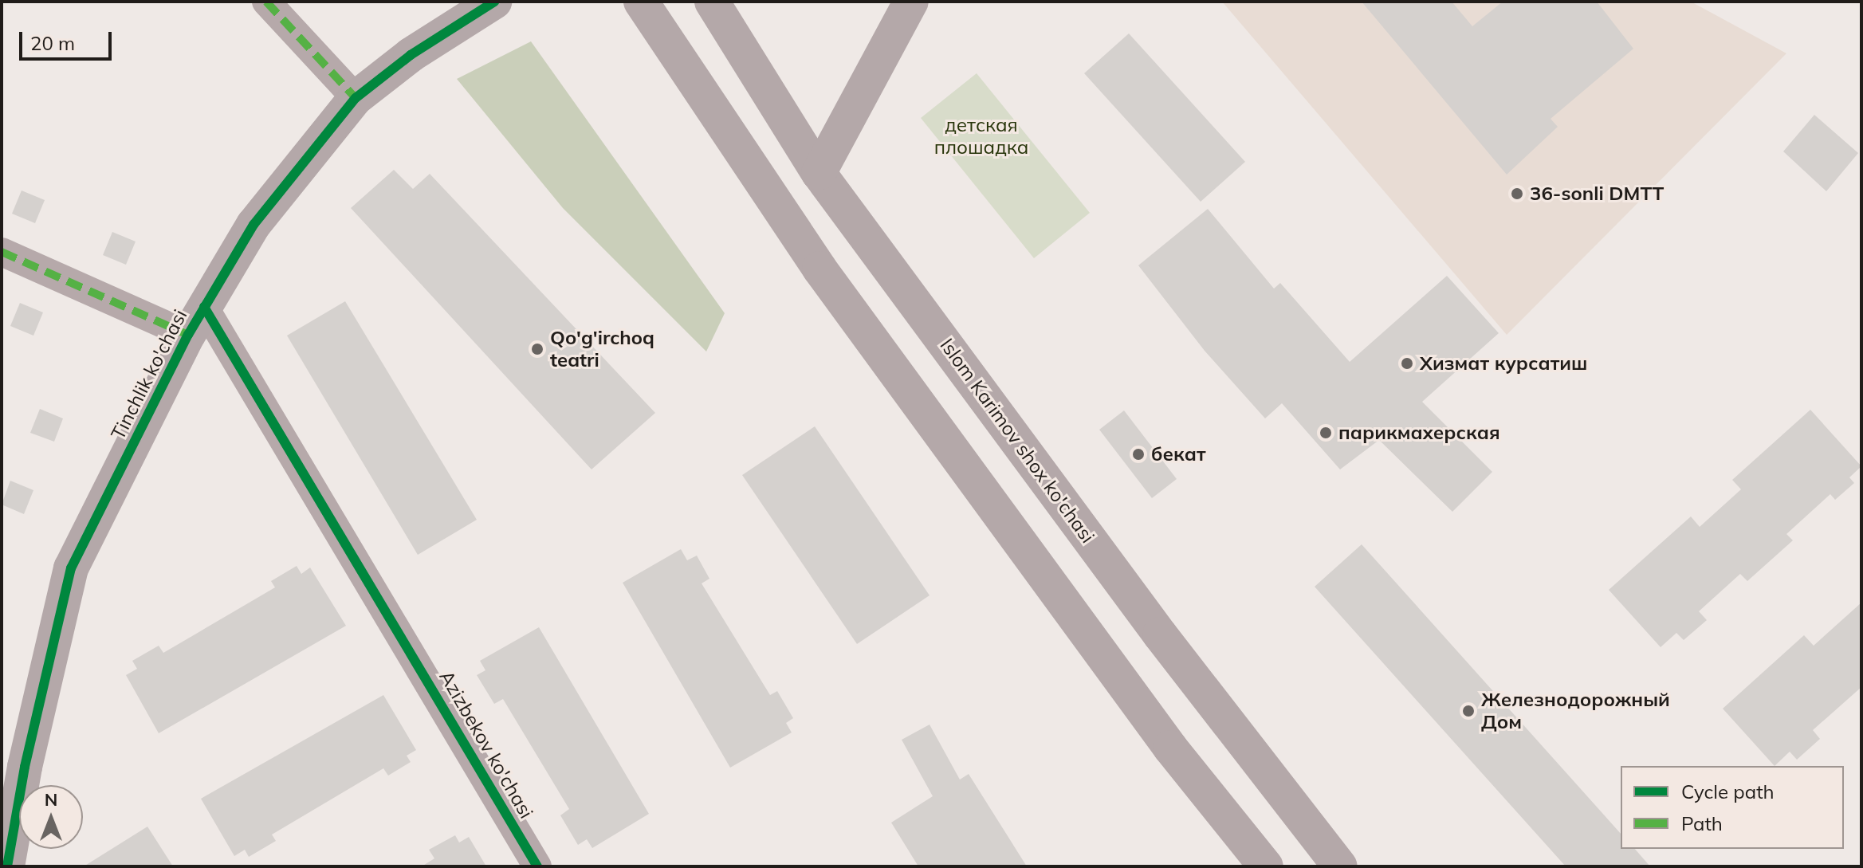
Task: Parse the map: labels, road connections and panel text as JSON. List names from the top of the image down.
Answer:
{
  "streets": {
    "main road": ["Tinchlik ko'chasi", "Islom Karimov shox ko'chasi"],
    "street": ["Azizbekov ko'chasi"]
  },
  "crossings": [
    ["Tinchlik ko'chasi", "Azizbekov ko'chasi"]
  ],
  "parks": ["детская плошадка"],
  "places": [
    "36-sonli DMTT",
    "Qo'g'irchoq teatri",
    "Хизмат курсатиш",
    "парикмахерская",
    "бекат",
    "Железнодорожный Дом"
  ],
  "legend": ["Cycle path", "Path"],
  "scale_bar": "20 m",
  "north": "top"
}
